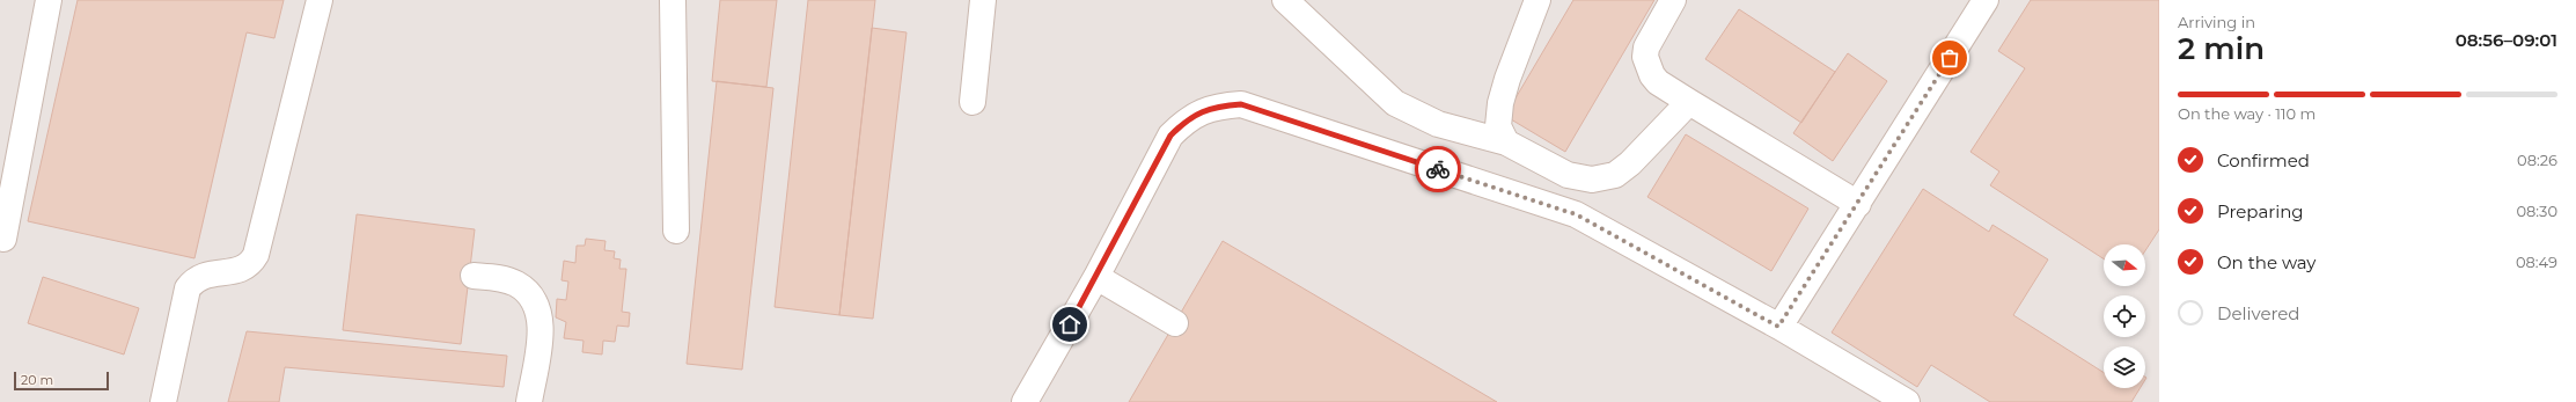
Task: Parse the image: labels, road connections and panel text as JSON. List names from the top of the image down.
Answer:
{
  "scale_bar": "20 m",
  "north": "right",
  "page": {
    "heading": ["2 min", "Arriving in", "08:56–09:01"],
    "bar": "On the way · 110 m",
    "list": [
      ["Confirmed", "08:26"],
      ["Preparing", "08:30"],
      ["On the way", "08:49"],
      "Delivered"
    ],
    "scale": "20 m"
  }
}
